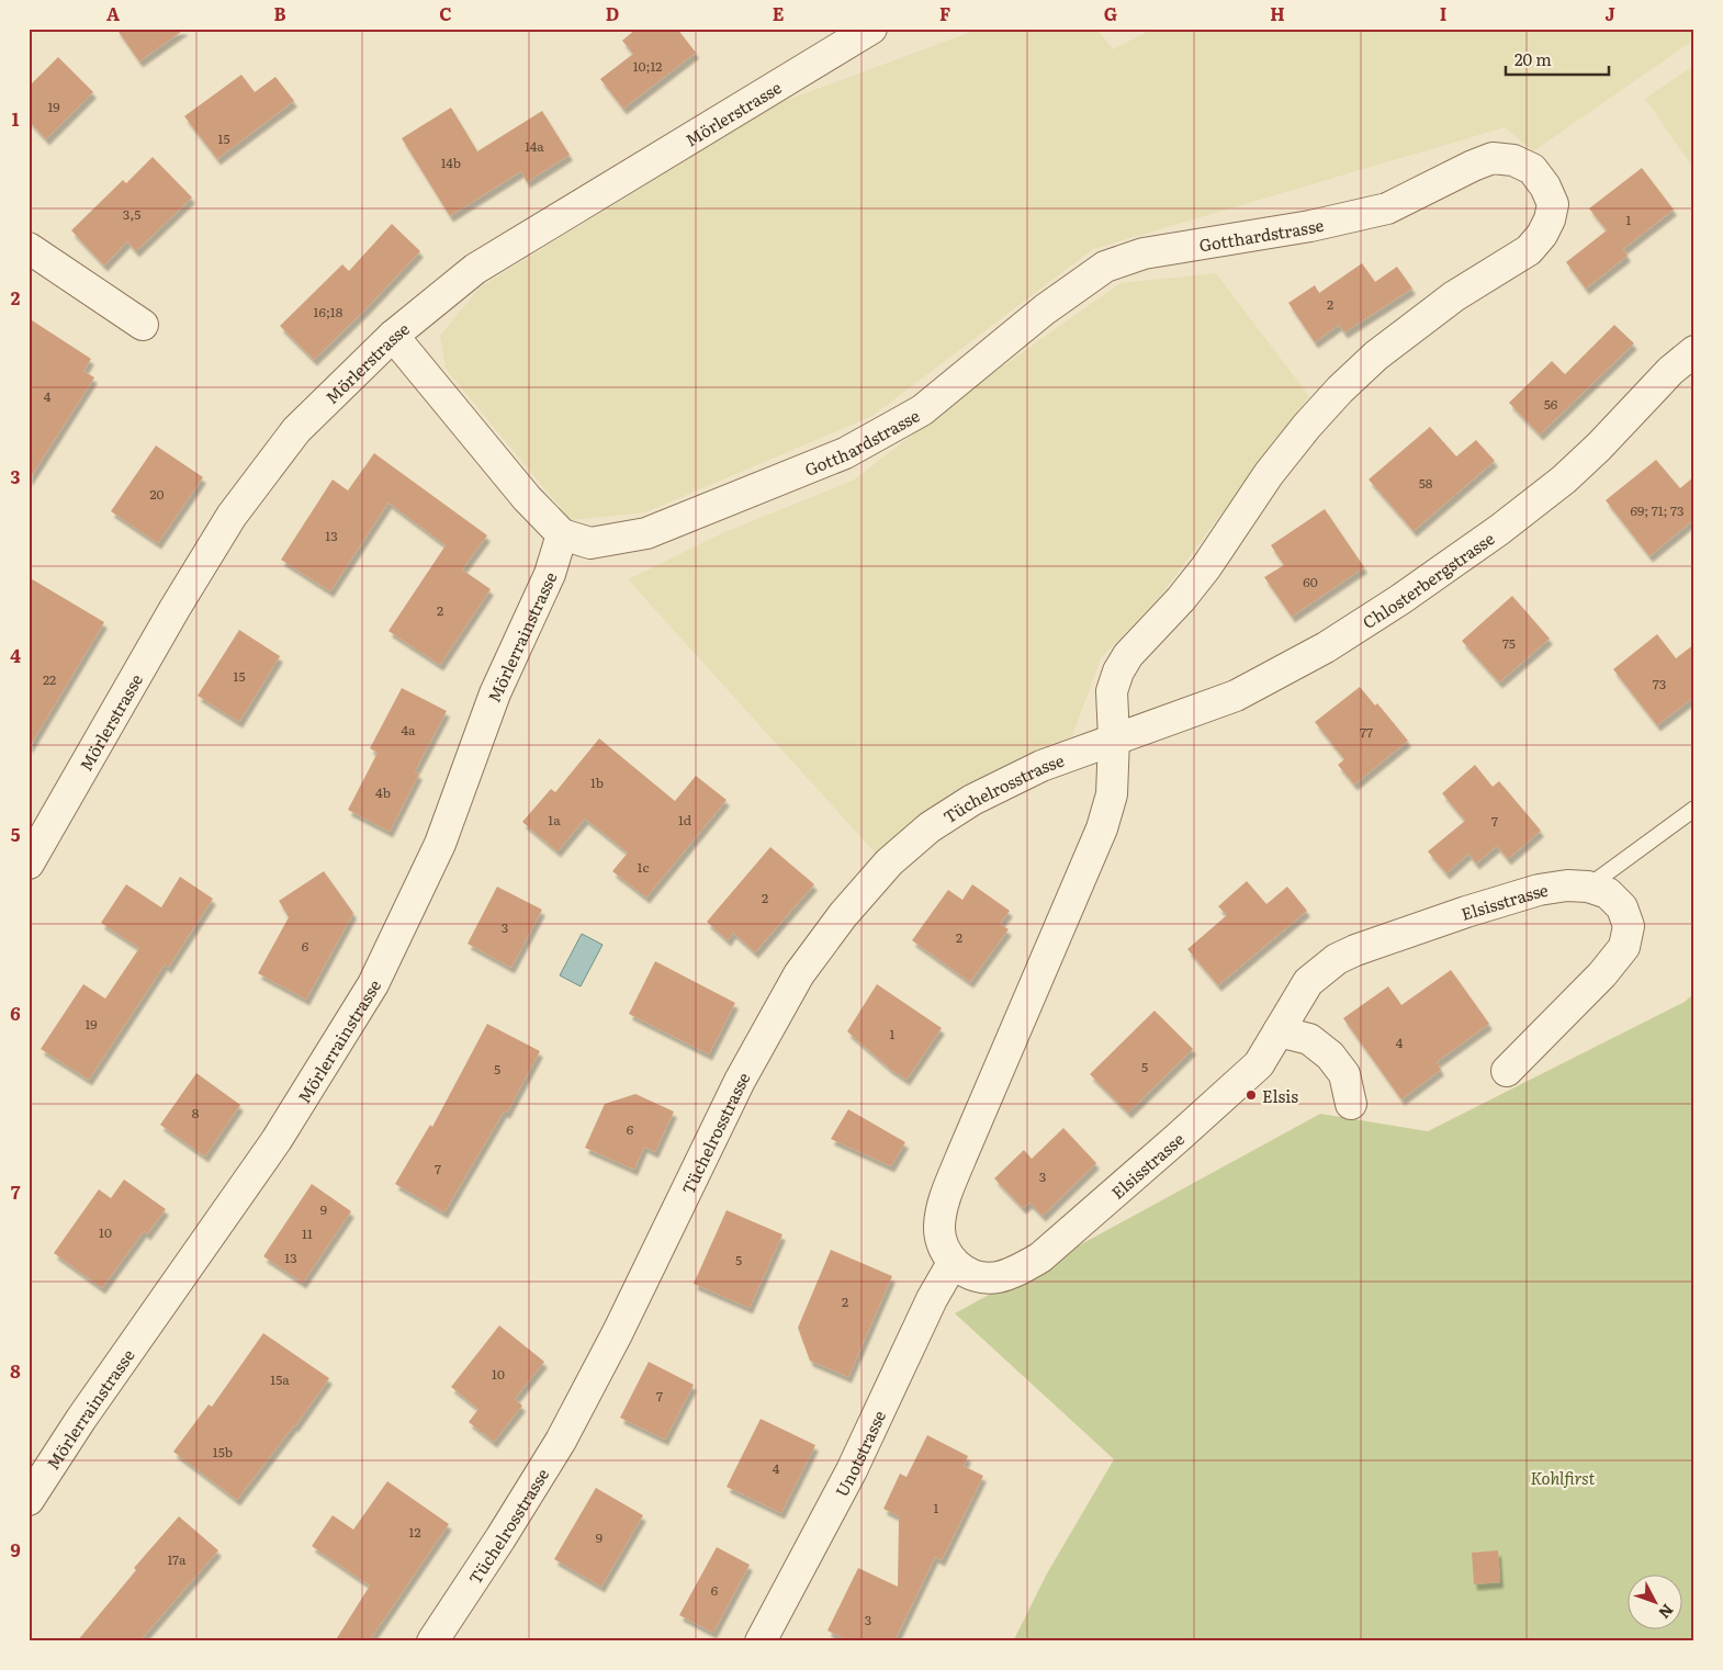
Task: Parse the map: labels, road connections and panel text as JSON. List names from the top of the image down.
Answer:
{
  "streets": {
    "street": [
      "Mörlerstrasse",
      "Gotthardstrasse",
      "Chlosterbergstrasse",
      "Mörlerrainstrasse",
      "Tüchelrosstrasse",
      "Elsisstrasse",
      "Unotstrasse"
    ]
  },
  "crossings": [
    ["Mörlerstrasse", "Gotthardstrasse"],
    ["Gotthardstrasse", "Chlosterbergstrasse"],
    ["Gotthardstrasse", "Mörlerrainstrasse"],
    ["Gotthardstrasse", "Tüchelrosstrasse"],
    ["Chlosterbergstrasse", "Tüchelrosstrasse"],
    ["Elsisstrasse", "Unotstrasse"]
  ],
  "parks": ["Kohlfirst"],
  "places": ["Elsis"],
  "house_numbers": [
    "10;12",
    "19",
    "15",
    "14a",
    "14b",
    "3,5",
    "1",
    "2",
    "16;18",
    "4",
    "56",
    "58",
    "20",
    "69; 71; 73",
    "13",
    "60",
    "2",
    "75",
    "15",
    "22",
    "73",
    "4a",
    "77",
    "1b",
    "4b",
    "1a",
    "1d",
    "7",
    "1c",
    "2",
    "3",
    "2",
    "6",
    "19",
    "1",
    "4",
    "5",
    "5",
    "8",
    "6",
    "7",
    "3",
    "9",
    "10",
    "11",
    "13",
    "5",
    "2",
    "10",
    "15a",
    "7",
    "15b",
    "4",
    "1",
    "12",
    "9",
    "17a",
    "6",
    "3"
  ],
  "scale_bar": "20 m",
  "north": "bottom right",
  "grid": {
    "columns": [
      "A",
      "B",
      "C",
      "D",
      "E",
      "F",
      "G",
      "H",
      "I",
      "J"
    ],
    "rows": [
      "1",
      "2",
      "3",
      "4",
      "5",
      "6",
      "7",
      "8",
      "9"
    ]
  }
}
